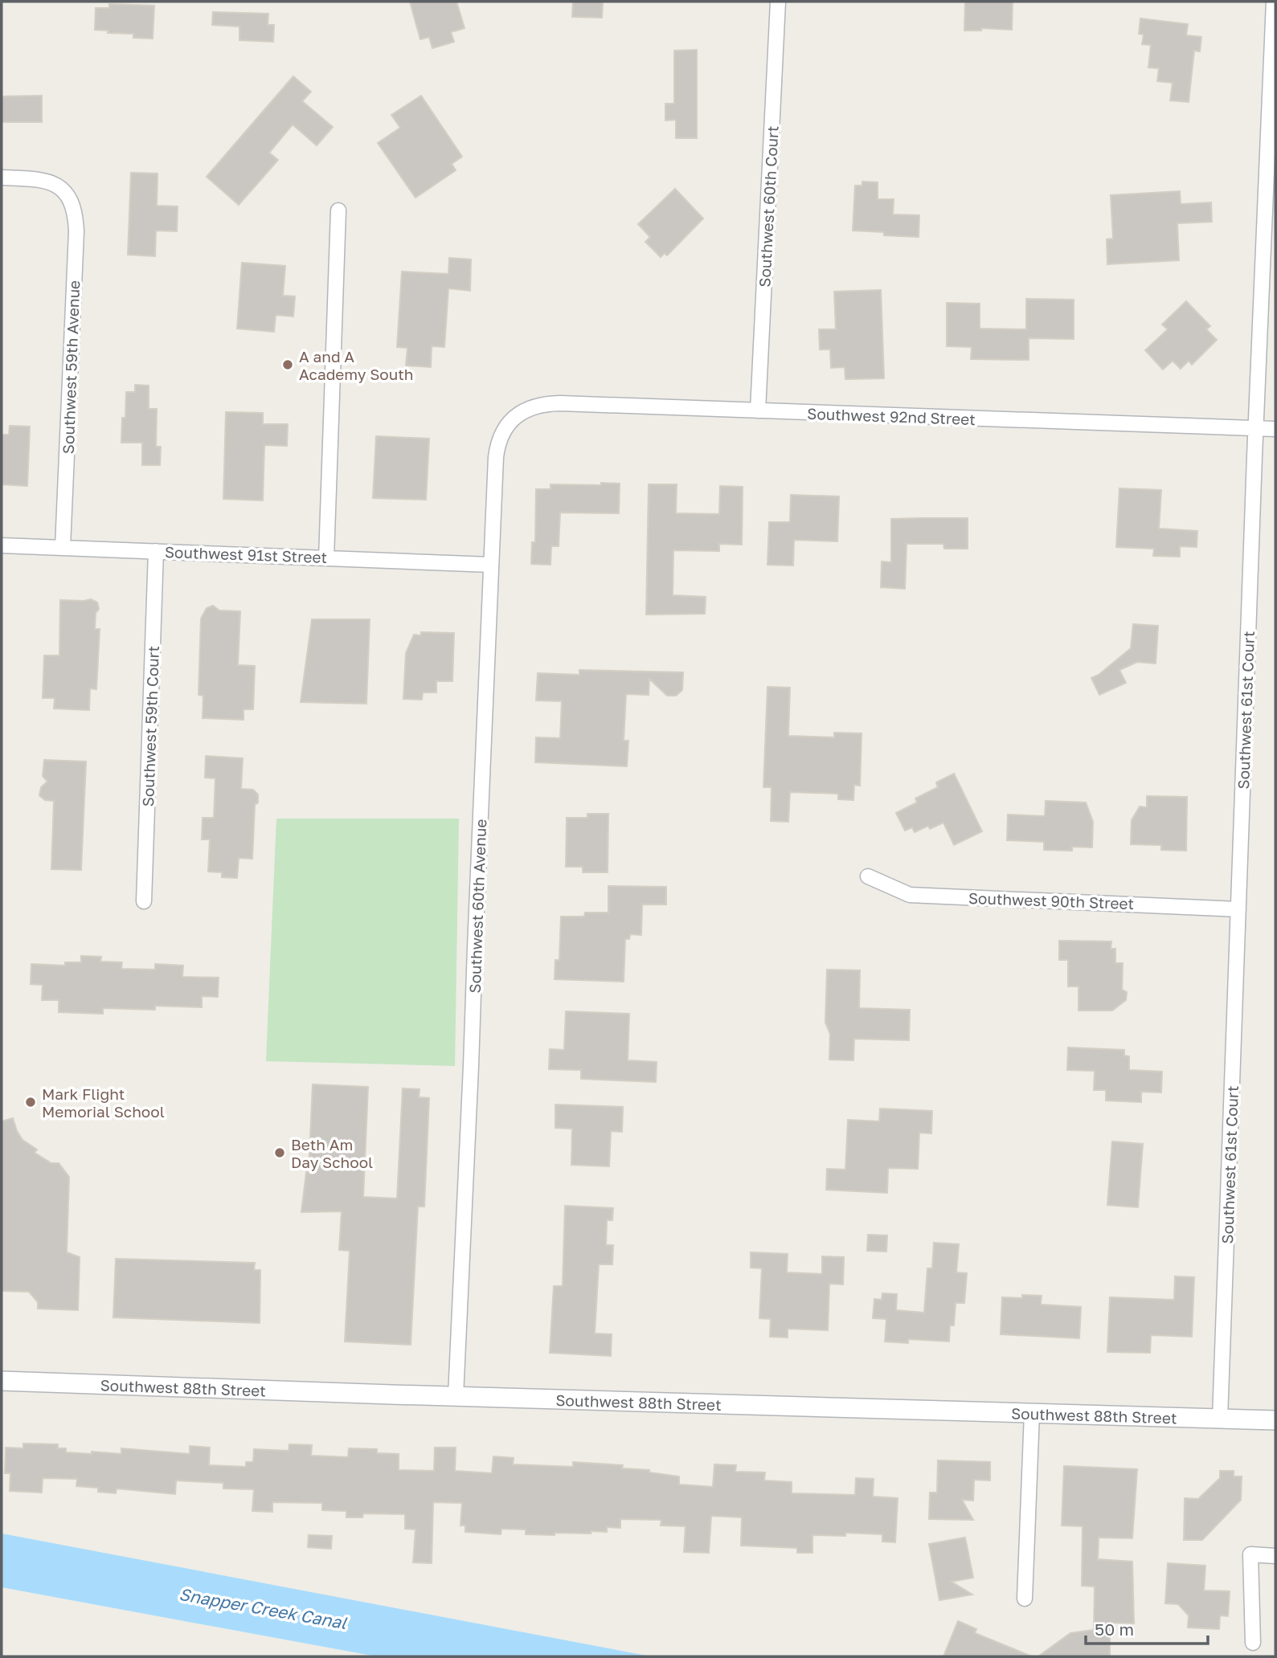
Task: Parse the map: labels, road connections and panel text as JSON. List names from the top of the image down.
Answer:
{
  "streets": {
    "street": [
      "Southwest 60th Court",
      "Southwest 59th Avenue",
      "Southwest 92nd Street",
      "Southwest 91st Street",
      "Southwest 61st Court",
      "Southwest 59th Court",
      "Southwest 90th Street",
      "Southwest 60th Avenue",
      "Southwest 88th Street"
    ]
  },
  "crossings": [
    ["Southwest 60th Court", "Southwest 92nd Street"],
    ["Southwest 59th Avenue", "Southwest 91st Street"],
    ["Southwest 92nd Street", "Southwest 61st Court"],
    ["Southwest 92nd Street", "Southwest 60th Avenue"],
    ["Southwest 91st Street", "Southwest 59th Court"],
    ["Southwest 91st Street", "Southwest 60th Avenue"],
    ["Southwest 61st Court", "Southwest 90th Street"],
    ["Southwest 61st Court", "Southwest 88th Street"],
    ["Southwest 60th Avenue", "Southwest 88th Street"]
  ],
  "water": ["Snapper Creek Canal"],
  "places": ["A and A Academy South", "Mark Flight Memorial School", "Beth Am Day School"],
  "scale_bar": "50 m"
}
